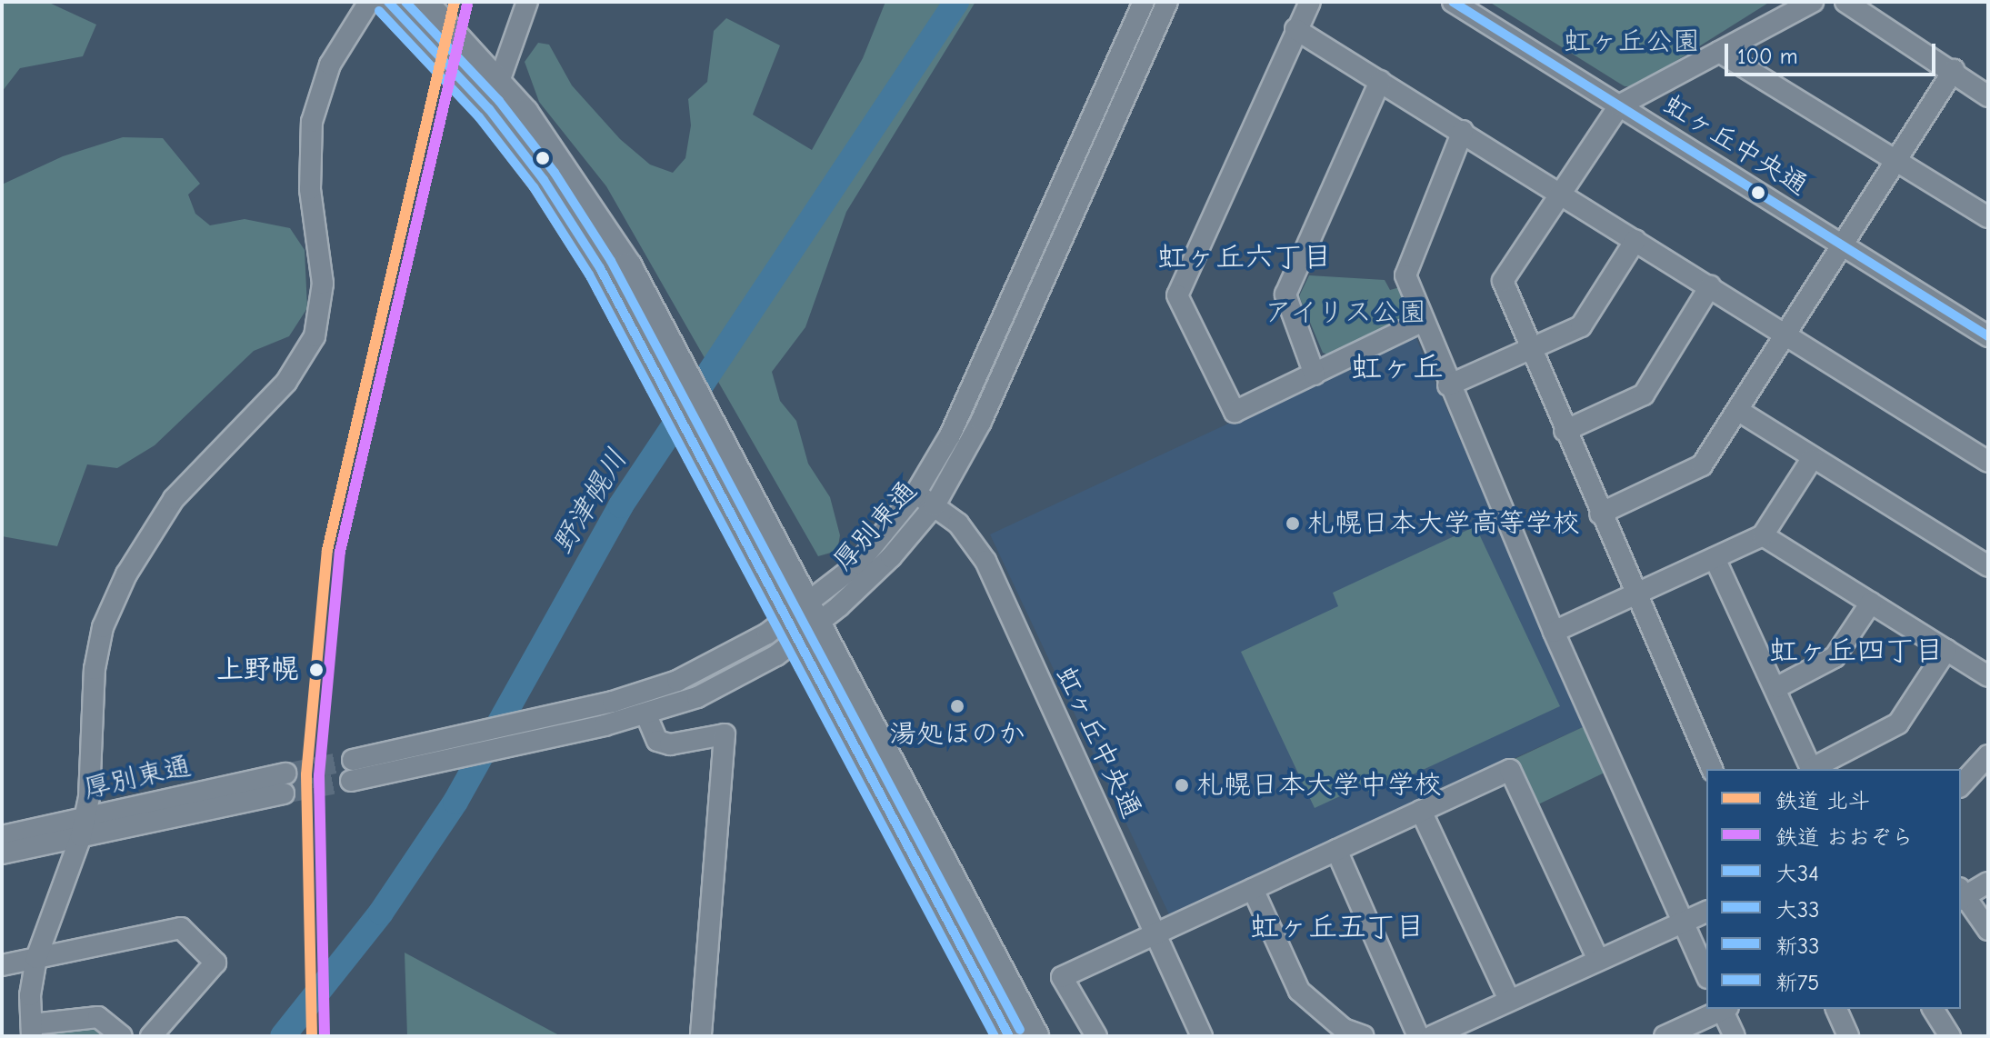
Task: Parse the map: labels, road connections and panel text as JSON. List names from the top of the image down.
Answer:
{
  "streets": {
    "street": ["虹ヶ丘中央通", "厚別東通"]
  },
  "crossings": [
    ["虹ヶ丘中央通", "厚別東通"]
  ],
  "districts": [
    "虹ヶ丘六丁目",
    "虹ヶ丘",
    "虹ヶ丘四丁目",
    "虹ヶ丘五丁目"
  ],
  "water": ["野津幌川"],
  "parks": ["虹ヶ丘公園", "アイリス公園"],
  "places": [
    "札幌日本大学高等学校",
    "上野幌",
    "湯処ほのか",
    "札幌日本大学中学校"
  ],
  "lines": [
    "rail line 北斗",
    "transit line 大34",
    "transit line 新33",
    "transit line 新75",
    "rail line おおぞら",
    "transit line 大33"
  ],
  "legend": [
    "鉄道 北斗",
    "鉄道 おおぞら",
    "大34",
    "大33",
    "新33",
    "新75"
  ],
  "scale_bar": "100 m"
}
